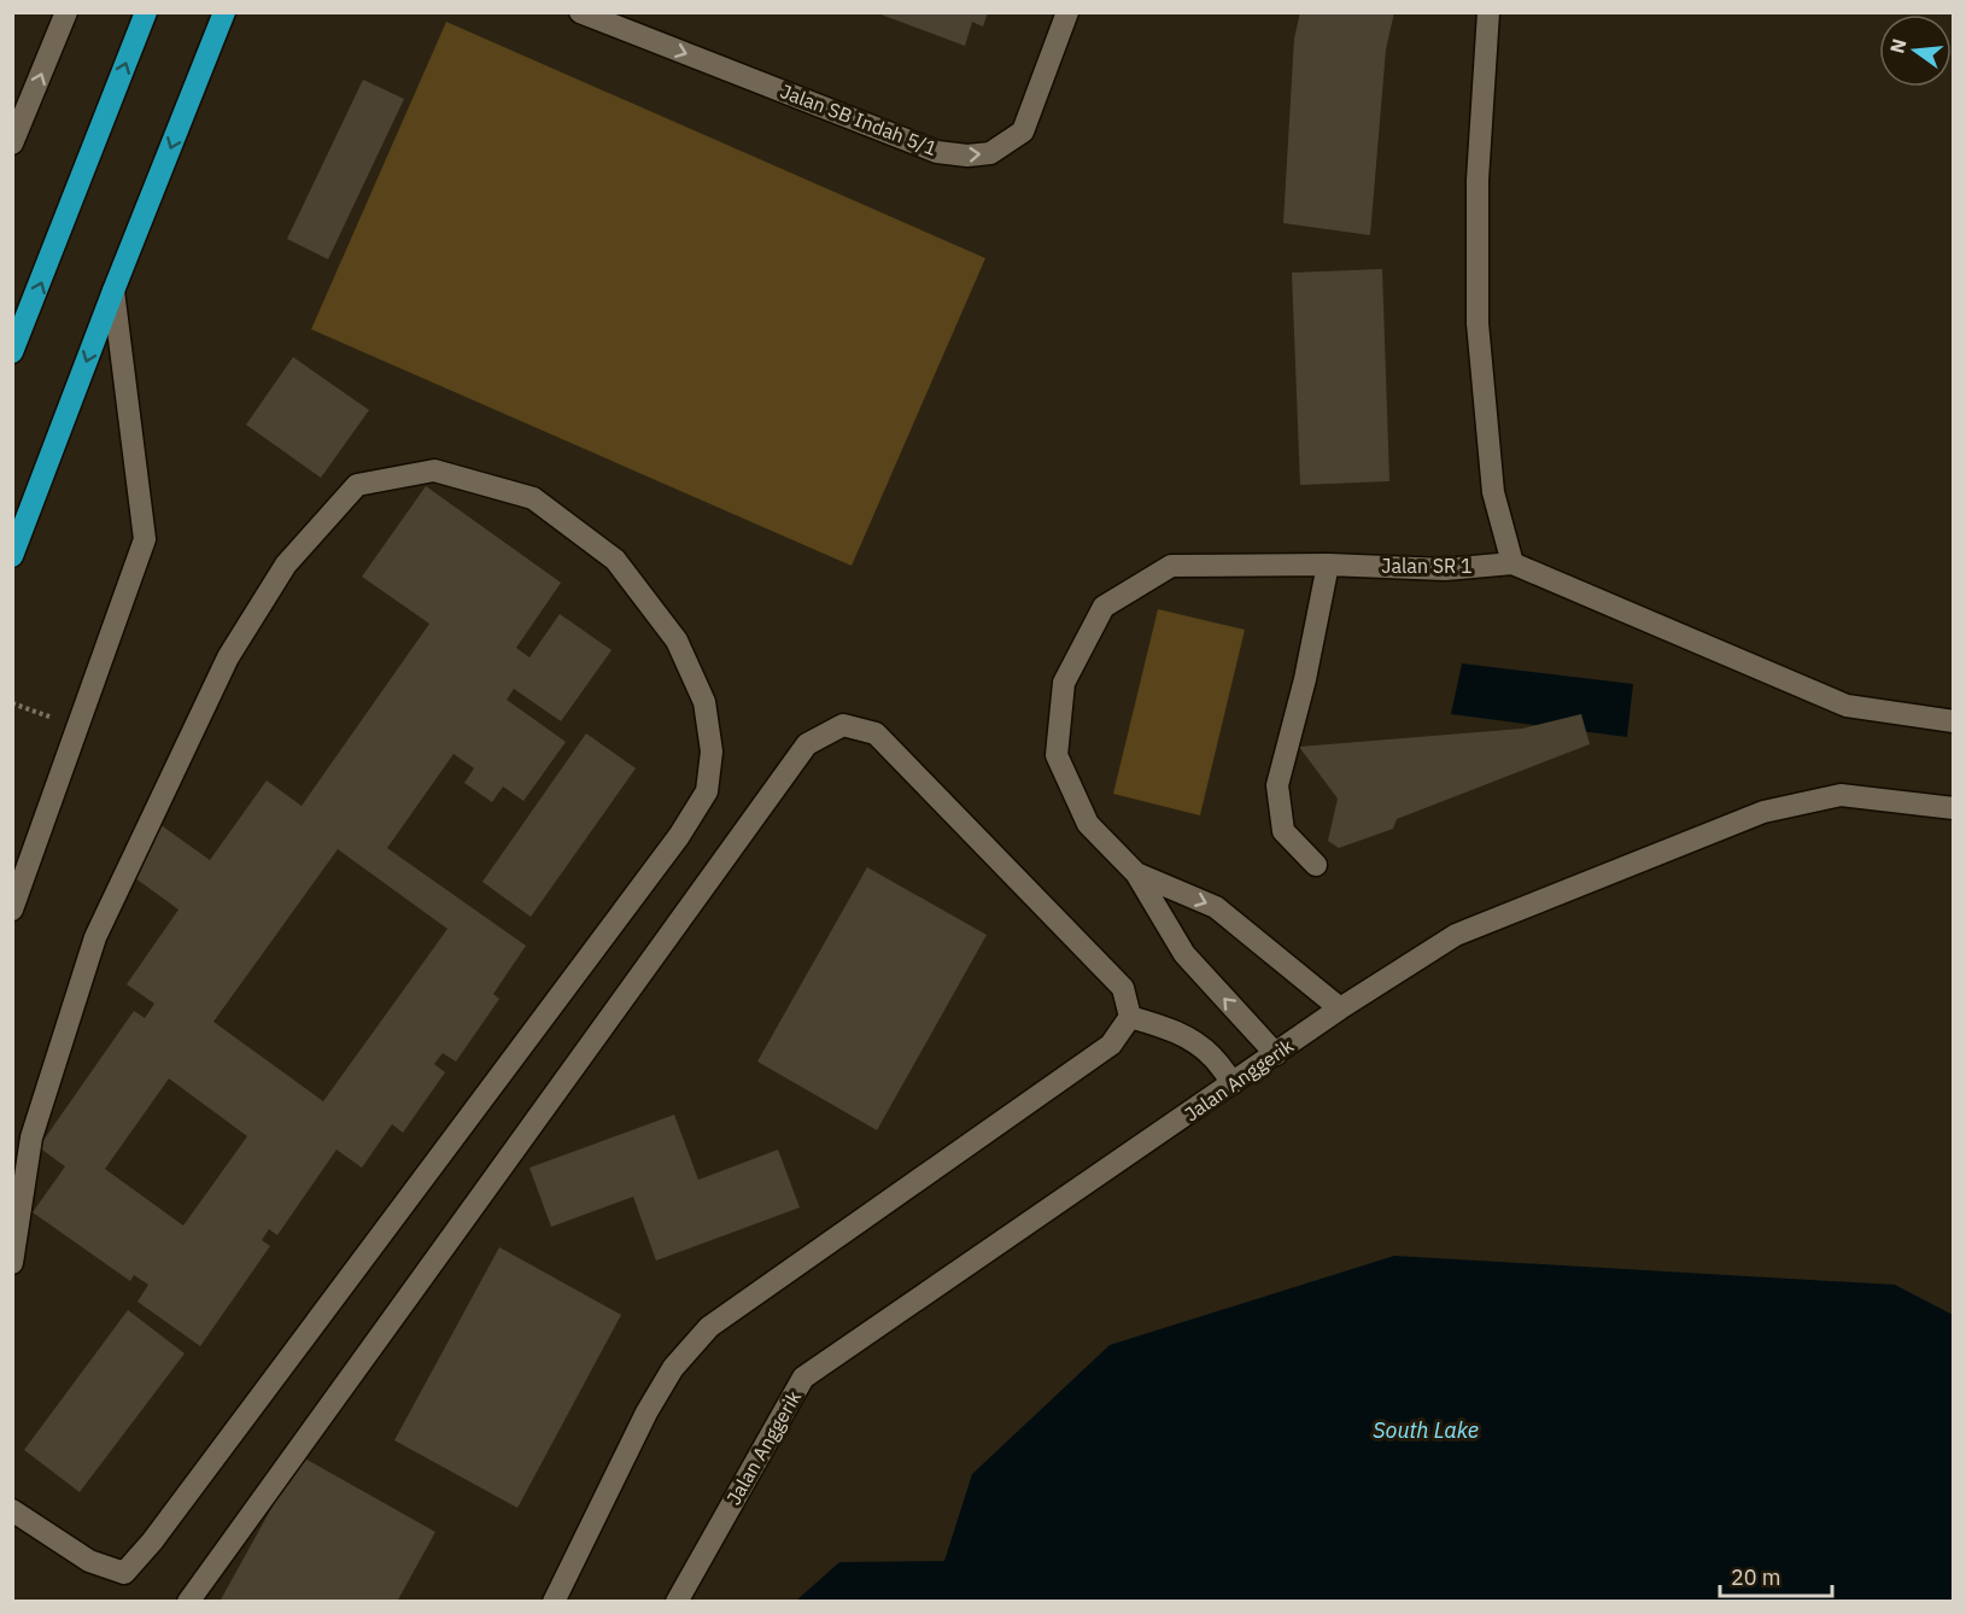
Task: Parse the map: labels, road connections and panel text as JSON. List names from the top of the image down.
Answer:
{
  "streets": {
    "street": ["Jalan SB Indah 5/1", "Jalan SR 1", "Jalan Anggerik"]
  },
  "water": ["South Lake"],
  "scale_bar": "20 m",
  "north": "left"
}
